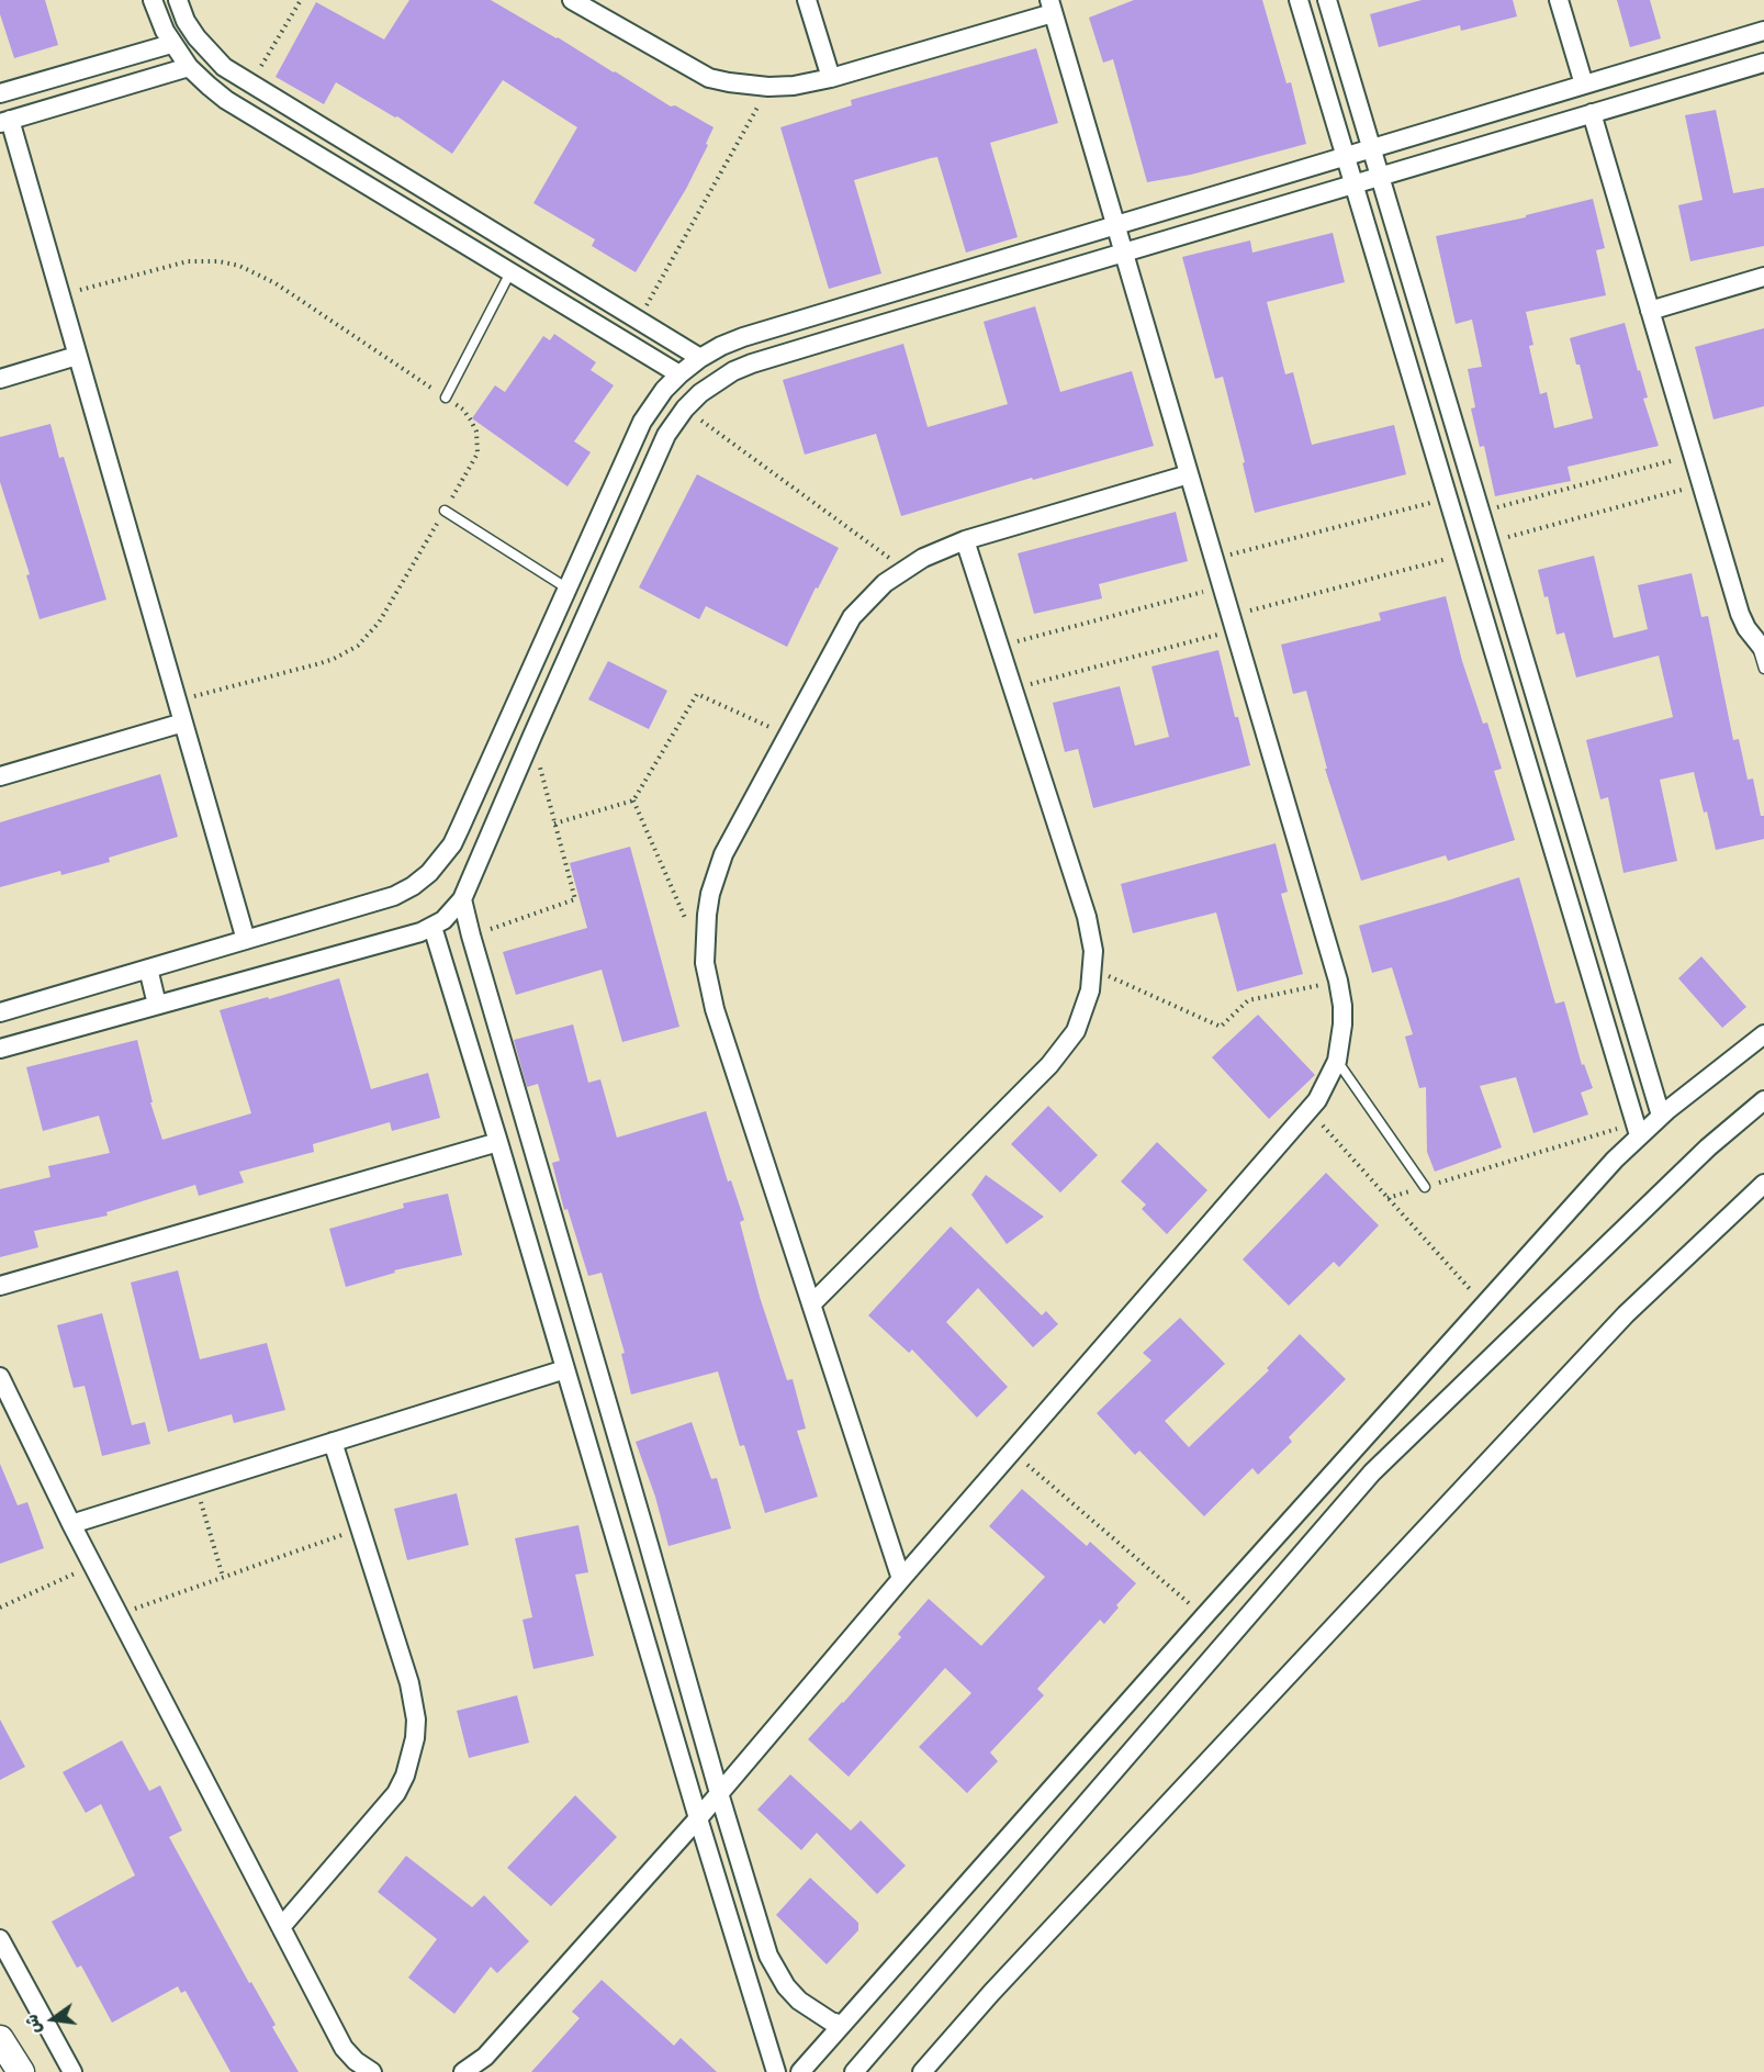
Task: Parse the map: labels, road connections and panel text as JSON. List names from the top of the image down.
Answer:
{
  "north": "left"
}
